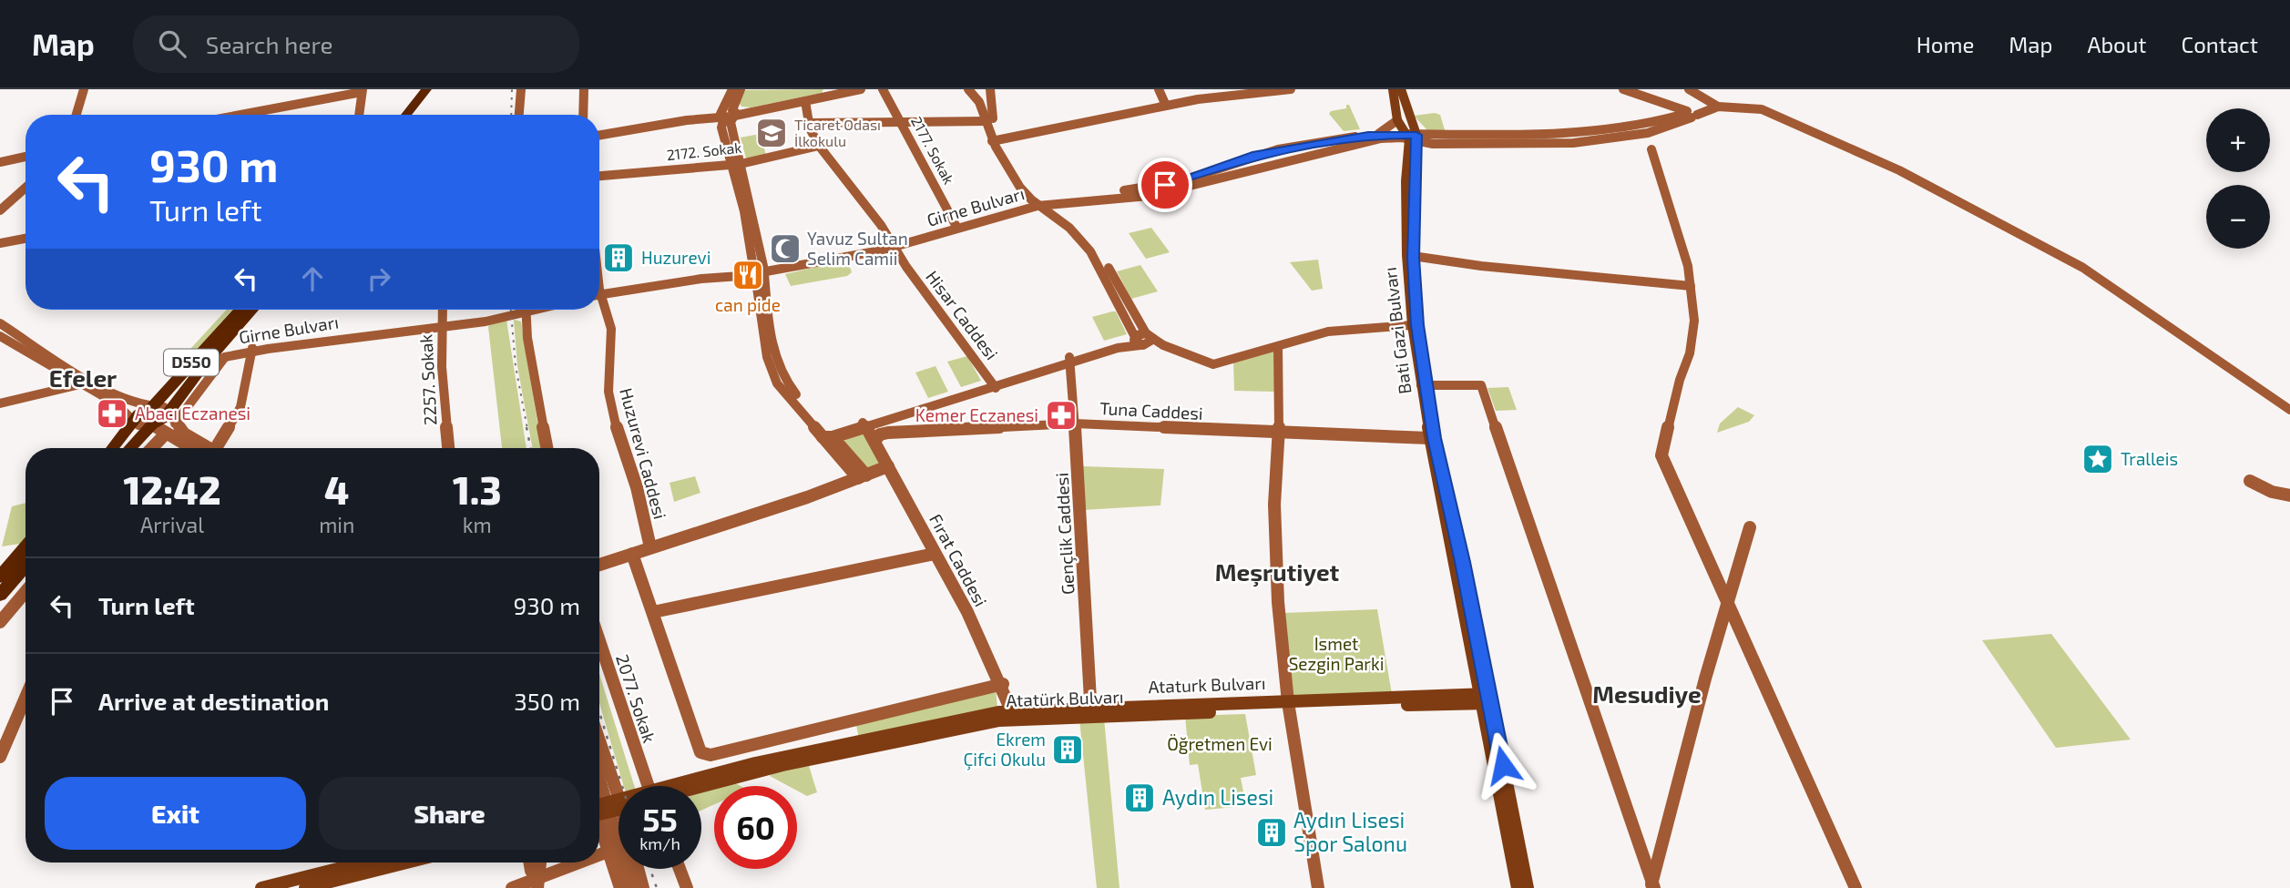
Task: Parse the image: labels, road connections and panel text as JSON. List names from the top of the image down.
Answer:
{
  "streets": {
    "highway": ["D550"],
    "main road": ["Bati Gazi Bulvarı", "Atatürk Bulvarı"],
    "street": [
      "2177. Sokak",
      "2172. Sokak",
      "Girne Bulvarı",
      "Hisar Caddesi",
      "2257. Sokak",
      "Tuna Caddesi",
      "Huzurevi Caddesi",
      "Gençlik Caddesi",
      "Fırat Caddesi",
      "2077. Sokak"
    ]
  },
  "crossings": [
    ["2177. Sokak", "Girne Bulvarı"],
    ["2172. Sokak", "Hisar Caddesi"],
    ["Girne Bulvarı", "Hisar Caddesi"],
    ["Girne Bulvarı", "D550"],
    ["Girne Bulvarı", "2257. Sokak"],
    ["Bati Gazi Bulvarı", "Tuna Caddesi"],
    ["Bati Gazi Bulvarı", "Atatürk Bulvarı"],
    ["Tuna Caddesi", "Gençlik Caddesi"],
    ["Tuna Caddesi", "Fırat Caddesi"],
    ["Gençlik Caddesi", "Atatürk Bulvarı"],
    ["Fırat Caddesi", "Atatürk Bulvarı"]
  ],
  "districts": ["Efeler", "Meşrutiyet", "Mesudiye"],
  "parks": ["Ismet Sezgin Parki", "Öğretmen Evi"],
  "places": {
    "school or university": ["Ticaret Odası İlkokulu"],
    "mosque": ["Yavuz Sultan Selim Camii"],
    "building": [
      "Huzurevi",
      "Ekrem Çifci Okulu",
      "Aydın Lisesi",
      "Aydın Lisesi Spor Salonu"
    ],
    "restaurant": ["can pide"],
    "pharmacy": ["Abacı Eczanesi", "Kemer Eczanesi"],
    "place": ["Tralleis"]
  },
  "page": {
    "header": "Map",
    "search": "Search here",
    "nav": [
      "Home",
      "Map",
      "About",
      "Contact"
    ],
    "map_buttons": ["+", "−"],
    "turn": ["930 m", "Turn left"],
    "eta": [
      "12:42",
      "Arrival",
      "4",
      "min",
      "1.3",
      "km"
    ],
    "list": [
      {
        "name": "Turn left",
        "value": "930 m"
      },
      {
        "name": "Arrive at destination",
        "value": "350 m"
      }
    ],
    "buttons": ["Exit", "Share"],
    "speed": "55 km/h",
    "limit": "60"
  }
}
